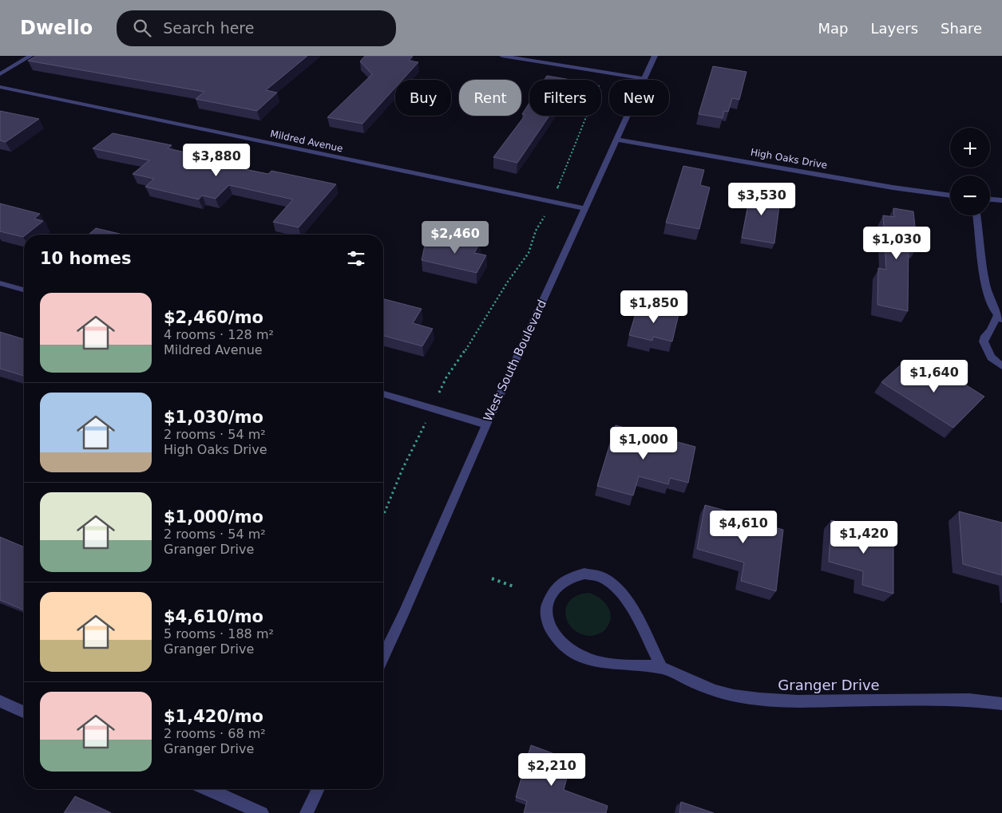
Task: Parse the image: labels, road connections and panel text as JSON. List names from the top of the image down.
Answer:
{
  "streets": {
    "street": [
      "Mildred Avenue",
      "High Oaks Drive",
      "West South Boulevard",
      "Granger Drive"
    ]
  },
  "crossings": [
    ["Mildred Avenue", "West South Boulevard"],
    ["High Oaks Drive", "West South Boulevard"]
  ],
  "page": {
    "header": "Dwello",
    "search": "Search here",
    "nav": ["Map", "Layers", "Share"],
    "chip": [
      "Buy",
      "Rent",
      "Filters",
      "New"
    ],
    "map_buttons": ["+", "−"],
    "price": [
      "$3,880",
      "$3,530",
      "$2,460",
      "$1,030",
      "$1,850",
      "$1,640",
      "$1,000",
      "$4,610",
      "$1,420",
      "$2,210"
    ],
    "heading": "10 homes",
    "list": [
      {
        "name": "$2,460/mo",
        "note": "4 rooms · 128 m² · Mildred Avenue"
      },
      {
        "name": "$1,030/mo",
        "note": "2 rooms · 54 m² · High Oaks Drive"
      },
      {
        "name": "$1,000/mo",
        "note": "2 rooms · 54 m² · Granger Drive"
      },
      {
        "name": "$4,610/mo",
        "note": "5 rooms · 188 m² · Granger Drive"
      },
      {
        "name": "$1,420/mo",
        "note": "2 rooms · 68 m² · Granger Drive"
      }
    ]
  }
}
